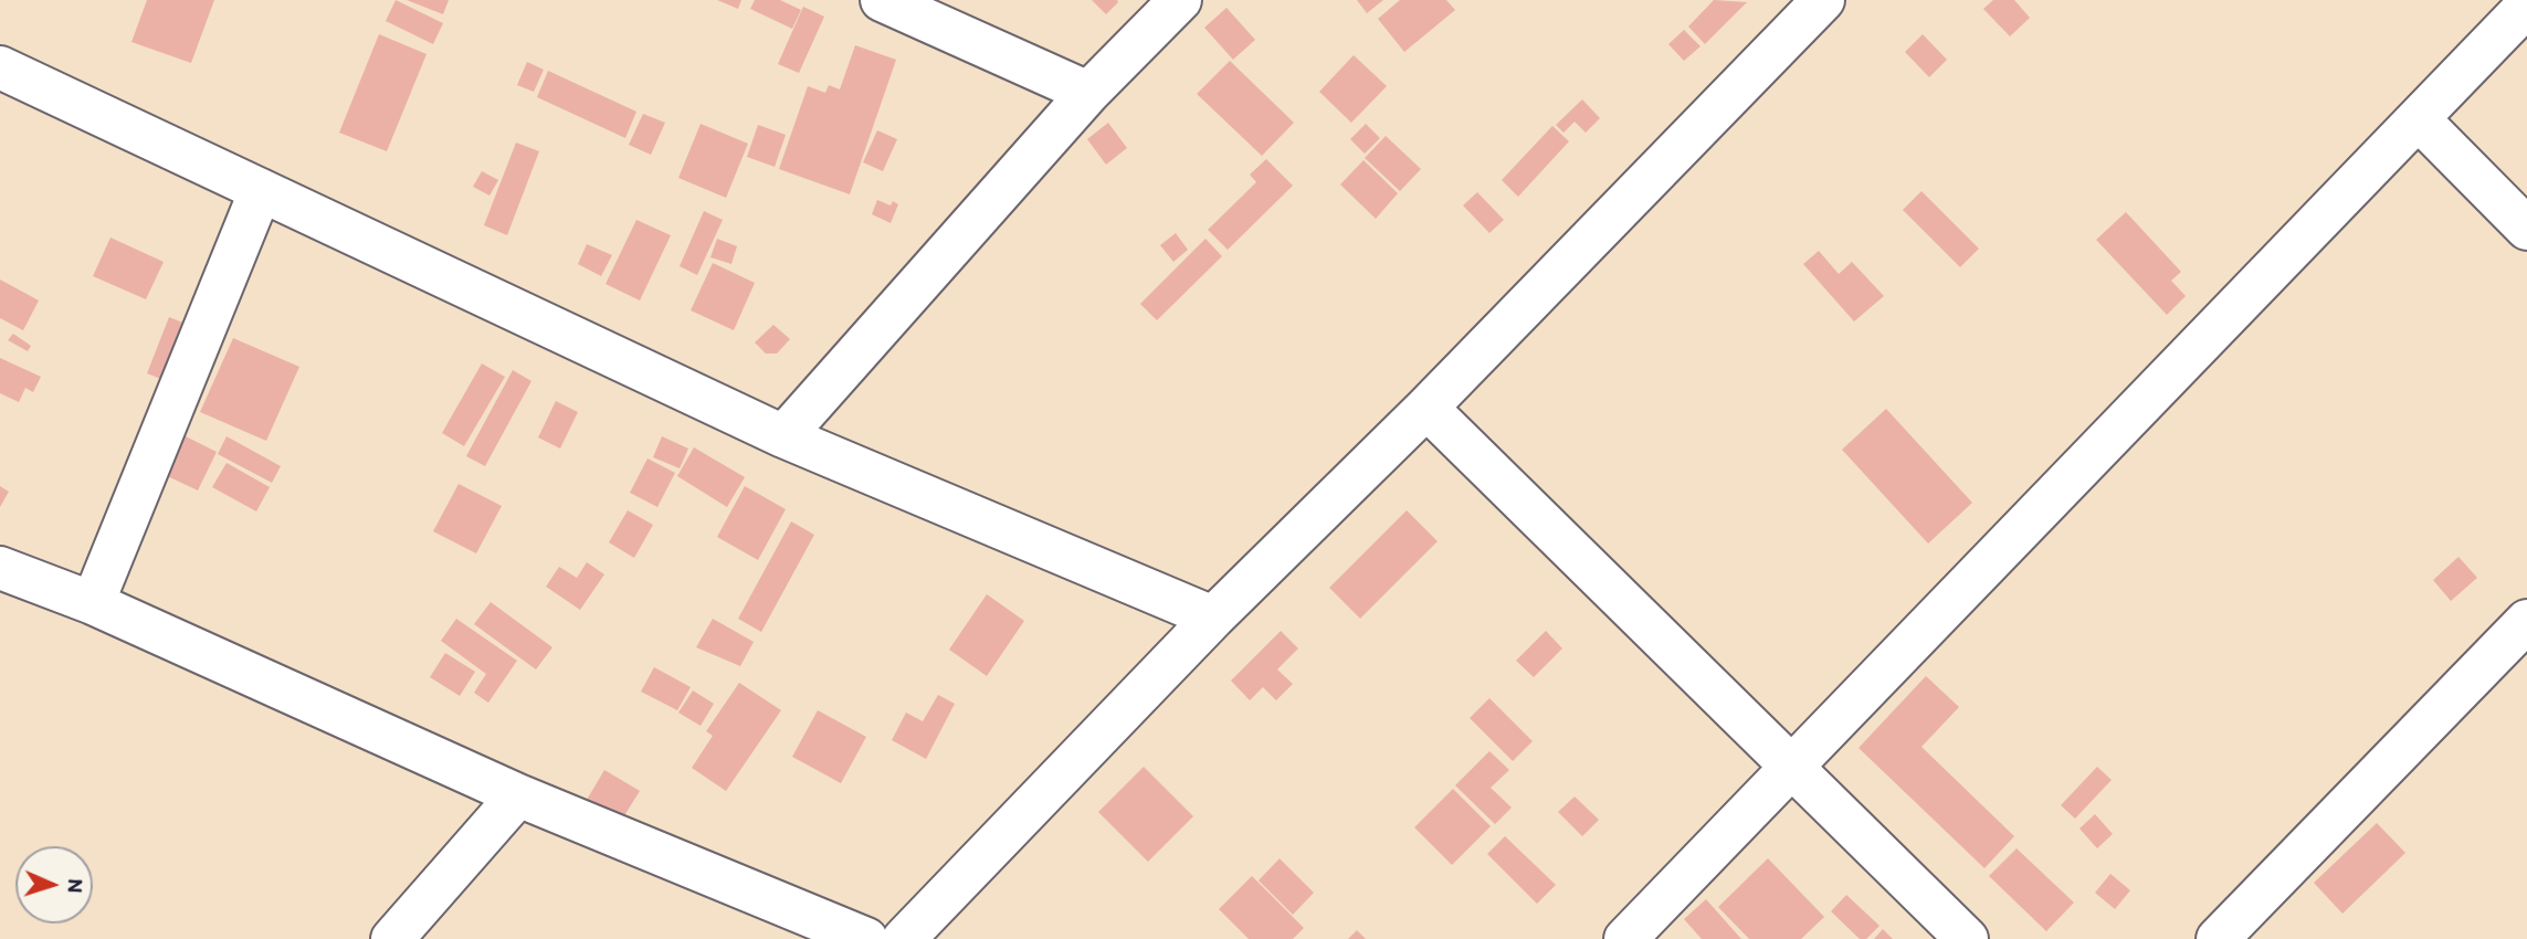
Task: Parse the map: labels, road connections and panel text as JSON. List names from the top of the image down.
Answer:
{
  "north": "right"
}
